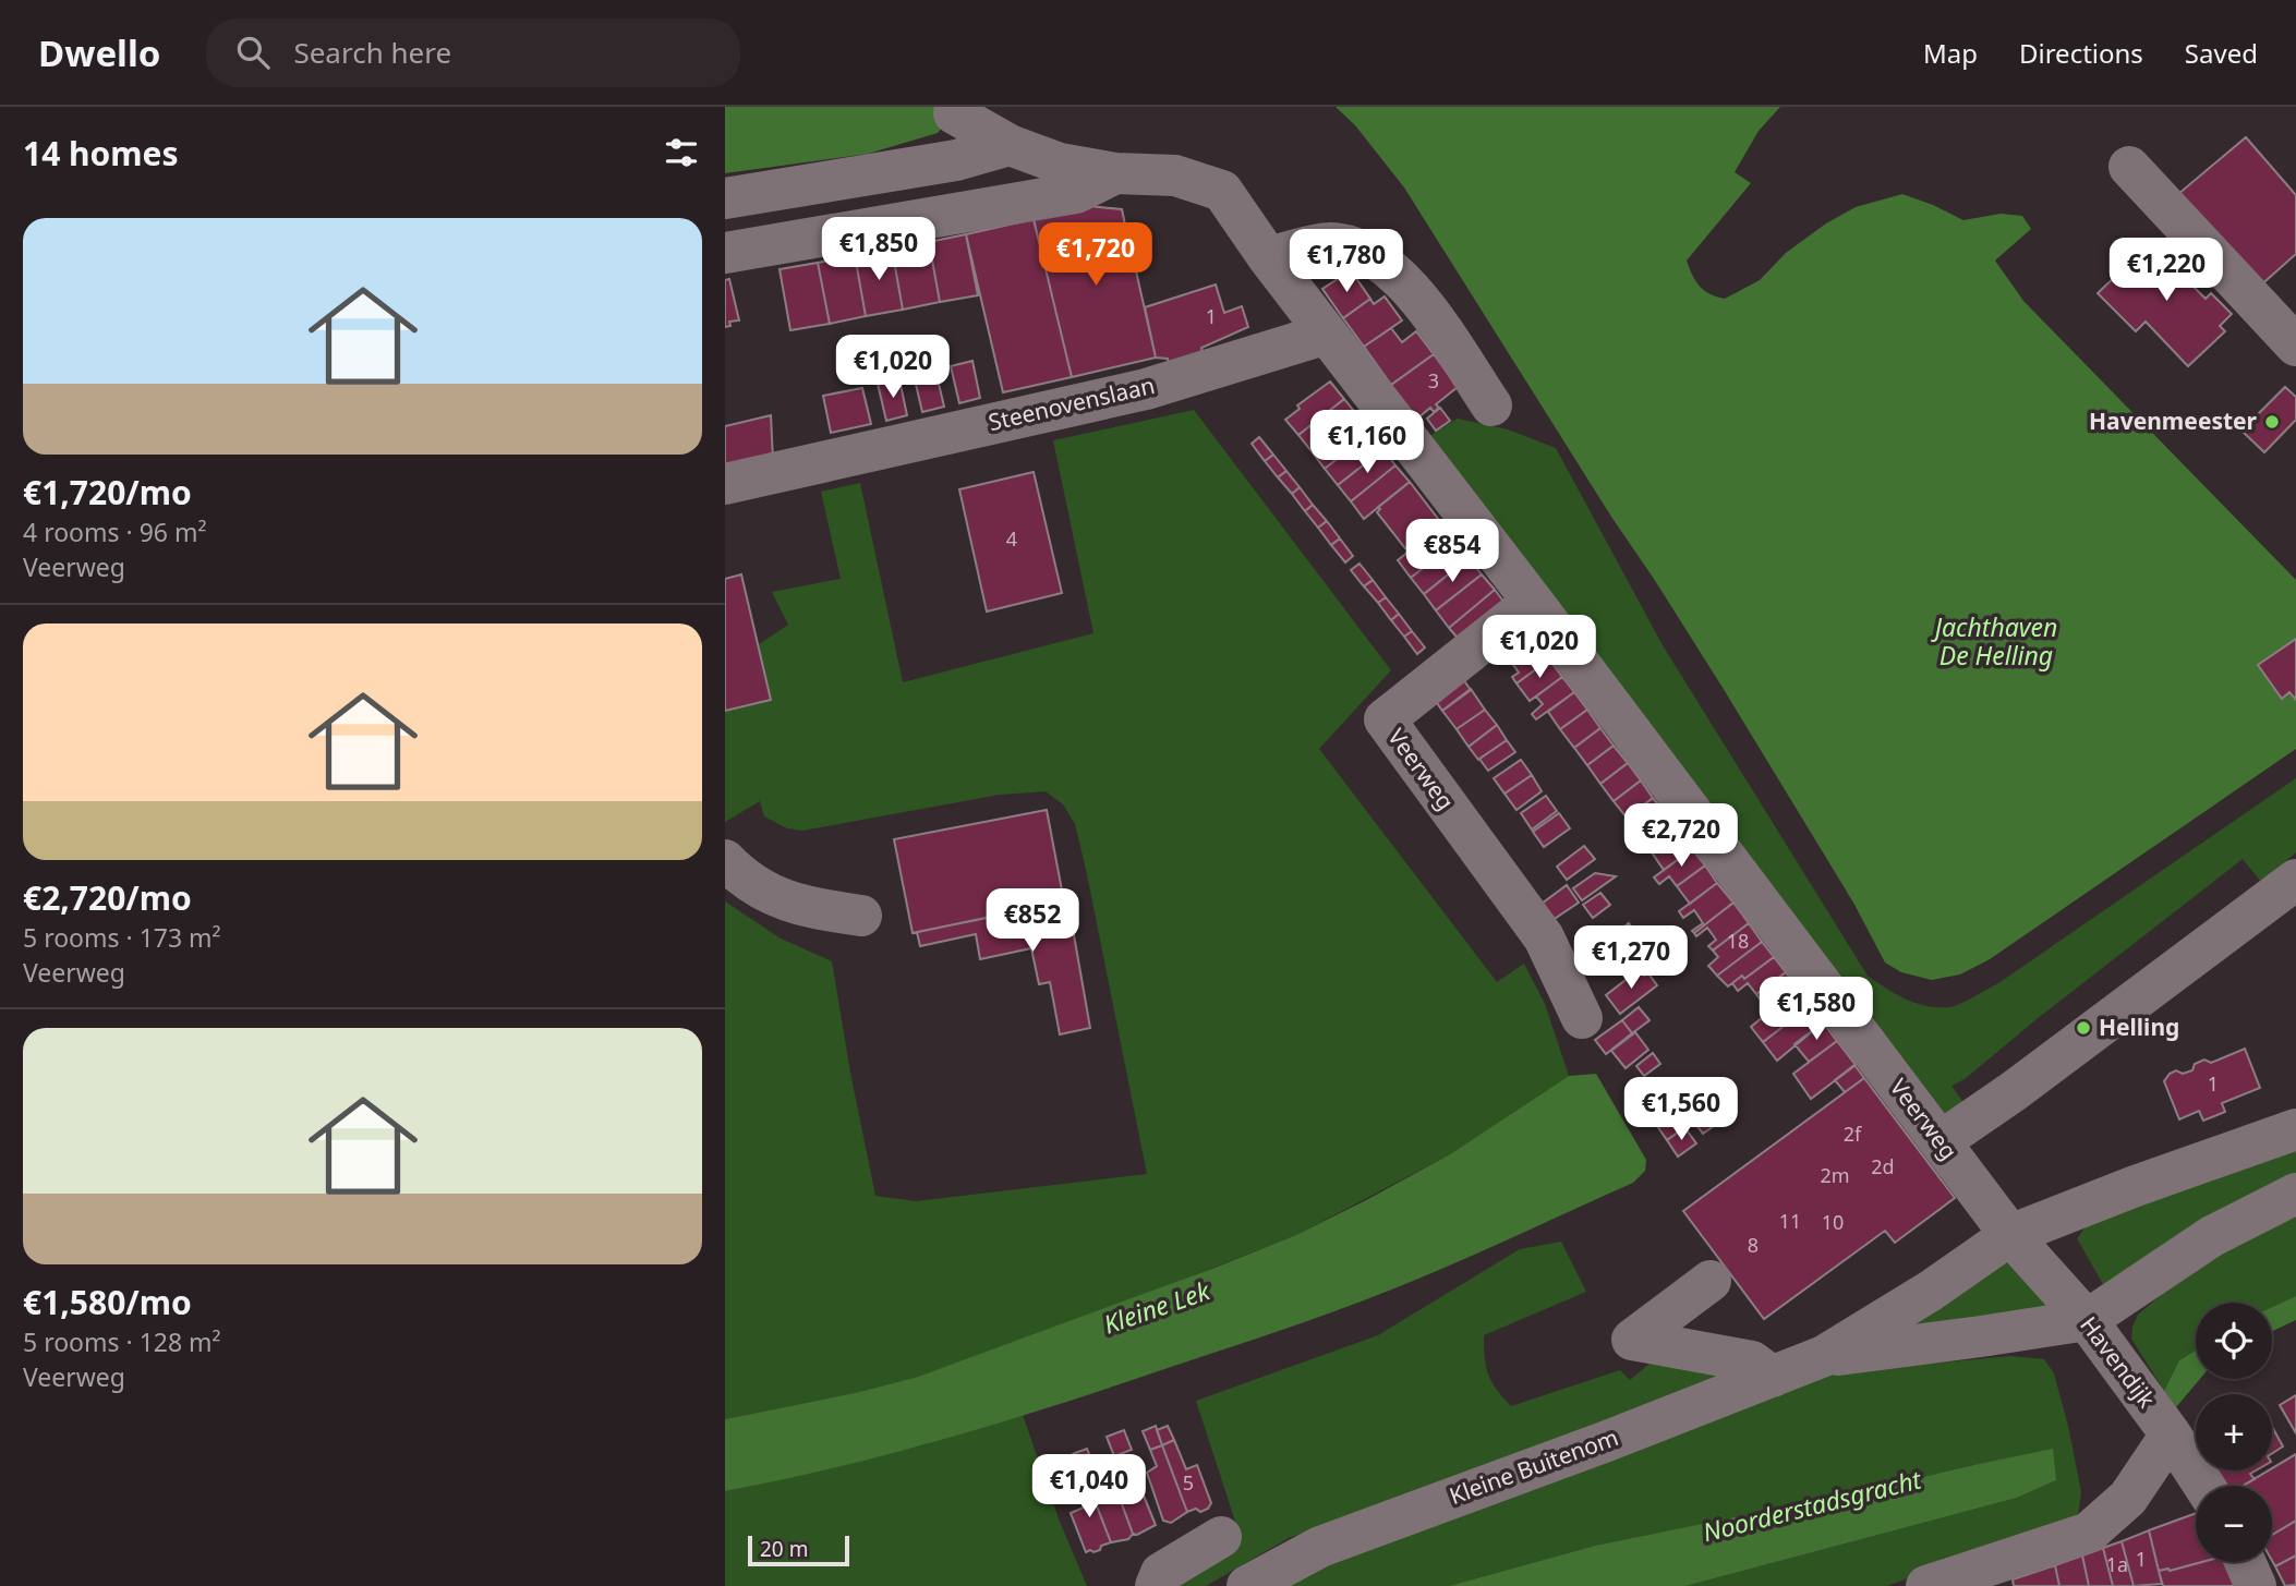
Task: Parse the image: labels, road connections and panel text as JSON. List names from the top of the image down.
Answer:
{
  "streets": {
    "street": [
      "Steenovenslaan",
      "Veerweg",
      "Havendijk",
      "Kleine Buitenom"
    ]
  },
  "crossings": [
    ["Steenovenslaan", "Veerweg"],
    ["Veerweg", "Havendijk"],
    ["Veerweg", "Kleine Buitenom"],
    ["Havendijk", "Kleine Buitenom"]
  ],
  "water": ["Jachthaven De Helling", "Kleine Lek", "Noorderstadsgracht"],
  "places": ["Havenmeester", "Helling"],
  "house_numbers": [
    "1",
    "3",
    "4",
    "18",
    "1",
    "2f",
    "2d",
    "2m",
    "11",
    "10",
    "8",
    "5",
    "1",
    "1a"
  ],
  "scale_bar": "20 m",
  "page": {
    "header": "Dwello",
    "search": "Search here",
    "nav": ["Map", "Directions", "Saved"],
    "heading": "14 homes",
    "list": [
      {
        "name": "€1,720/mo",
        "note": "4 rooms · 96 m² · Veerweg"
      },
      {
        "name": "€2,720/mo",
        "note": "5 rooms · 173 m² · Veerweg"
      },
      {
        "name": "€1,580/mo",
        "note": "5 rooms · 128 m² · Veerweg"
      }
    ],
    "price": [
      "€1,850",
      "€1,720",
      "€1,780",
      "€1,220",
      "€1,020",
      "€1,160",
      "€854",
      "€1,020",
      "€2,720",
      "€852",
      "€1,270",
      "€1,580",
      "€1,560",
      "€1,040"
    ],
    "map_buttons": ["+", "−"],
    "scale": "20 m"
  }
}
